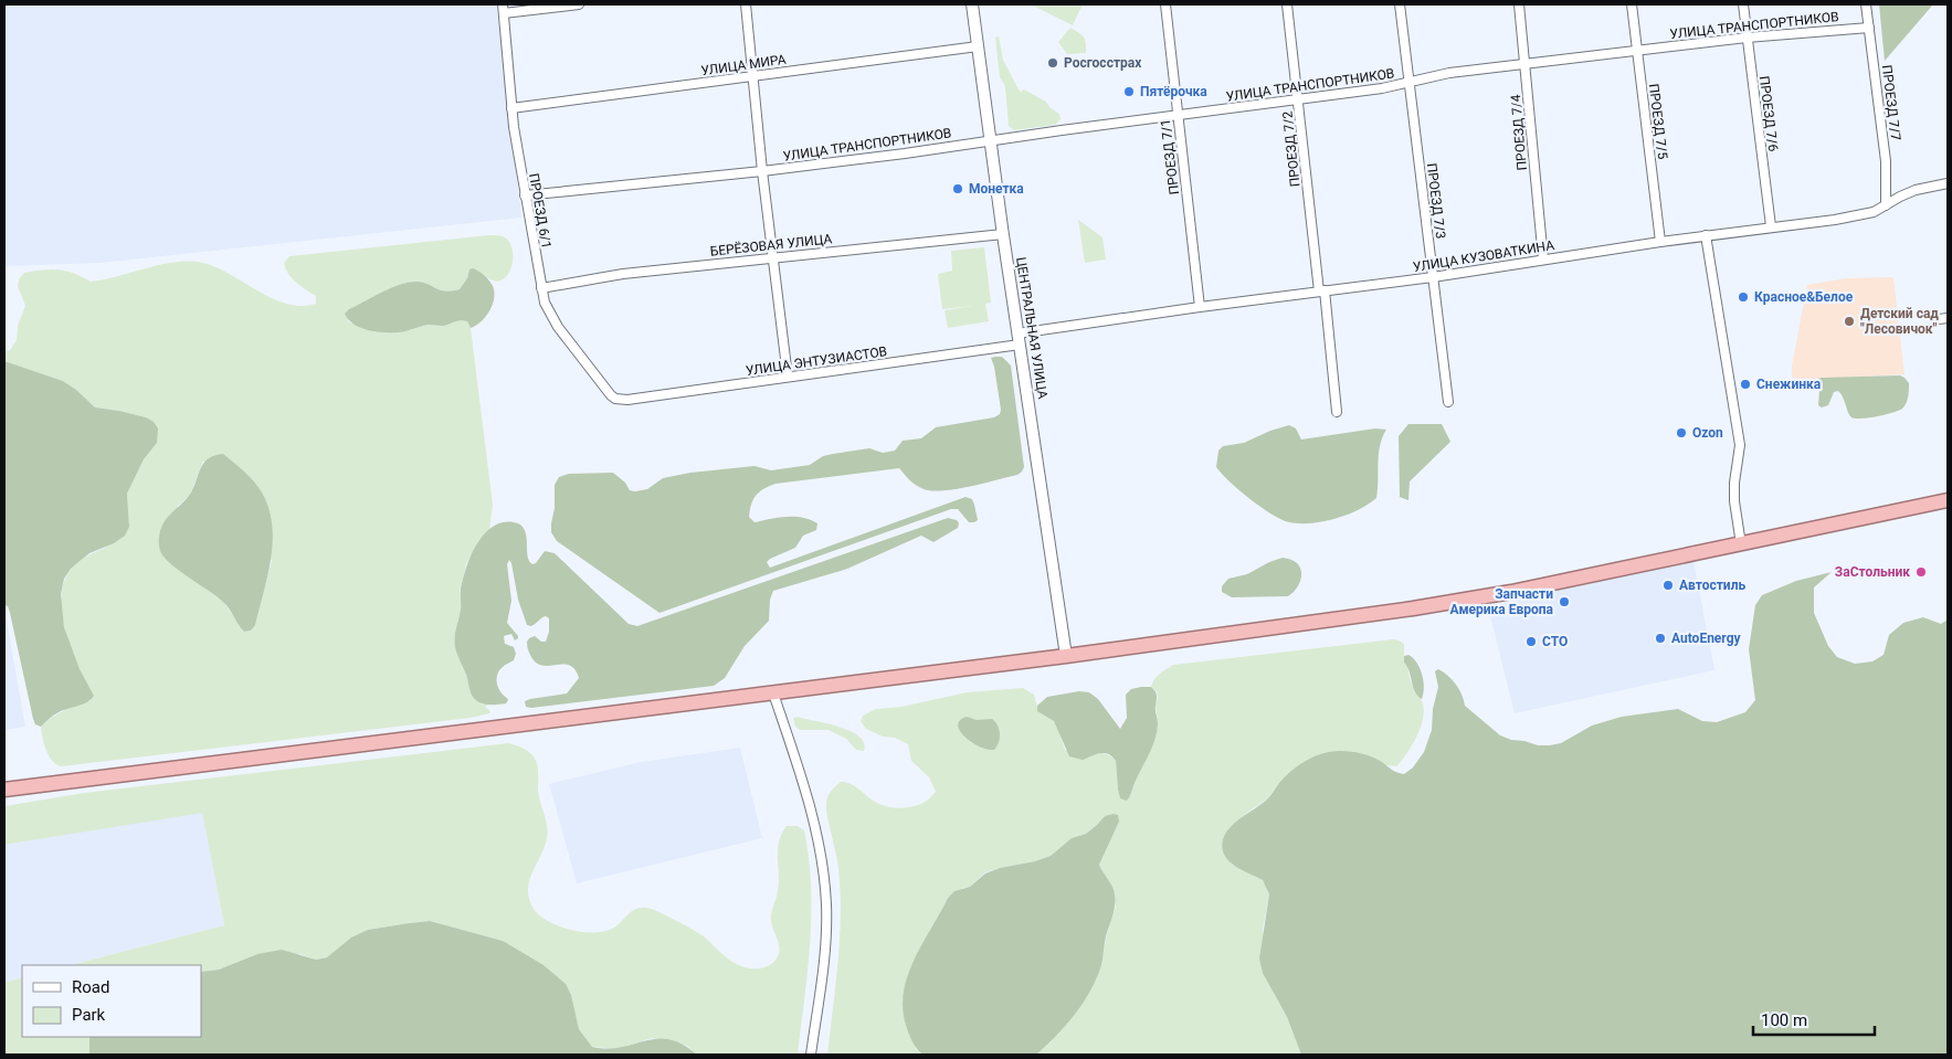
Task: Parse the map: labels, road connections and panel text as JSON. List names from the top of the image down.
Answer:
{
  "streets": {
    "street": [
      "УЛИЦА ТРАНСПОРТНИКОВ",
      "УЛИЦА МИРА",
      "ПРОЕЗД 7/7",
      "ПРОЕЗД 7/6",
      "ПРОЕЗД 7/5",
      "ПРОЕЗД 7/4",
      "ПРОЕЗД 7/2",
      "ПРОЕЗД 7/1",
      "ПРОЕЗД 7/3",
      "ПРОЕЗД 6/1",
      "БЕРЁЗОВАЯ УЛИЦА",
      "УЛИЦА КУЗОВАТКИНА",
      "ЦЕНТРАЛЬНАЯ УЛИЦА",
      "УЛИЦА ЭНТУЗИАСТОВ"
    ]
  },
  "crossings": [
    ["УЛИЦА ТРАНСПОРТНИКОВ", "ПРОЕЗД 7/7"],
    ["УЛИЦА ТРАНСПОРТНИКОВ", "ПРОЕЗД 7/6"],
    ["УЛИЦА ТРАНСПОРТНИКОВ", "ПРОЕЗД 7/5"],
    ["УЛИЦА ТРАНСПОРТНИКОВ", "ПРОЕЗД 7/4"],
    ["УЛИЦА ТРАНСПОРТНИКОВ", "ПРОЕЗД 7/2"],
    ["УЛИЦА ТРАНСПОРТНИКОВ", "ПРОЕЗД 7/1"],
    ["УЛИЦА ТРАНСПОРТНИКОВ", "ПРОЕЗД 7/3"],
    ["УЛИЦА ТРАНСПОРТНИКОВ", "ПРОЕЗД 6/1"],
    ["УЛИЦА ТРАНСПОРТНИКОВ", "ЦЕНТРАЛЬНАЯ УЛИЦА"],
    ["УЛИЦА МИРА", "ПРОЕЗД 6/1"],
    ["УЛИЦА МИРА", "ЦЕНТРАЛЬНАЯ УЛИЦА"],
    ["ПРОЕЗД 7/7", "УЛИЦА КУЗОВАТКИНА"],
    ["ПРОЕЗД 7/6", "УЛИЦА КУЗОВАТКИНА"],
    ["ПРОЕЗД 7/5", "УЛИЦА КУЗОВАТКИНА"],
    ["ПРОЕЗД 7/4", "УЛИЦА КУЗОВАТКИНА"],
    ["ПРОЕЗД 7/2", "УЛИЦА КУЗОВАТКИНА"],
    ["ПРОЕЗД 7/1", "УЛИЦА КУЗОВАТКИНА"],
    ["ПРОЕЗД 7/3", "УЛИЦА КУЗОВАТКИНА"],
    ["ПРОЕЗД 6/1", "БЕРЁЗОВАЯ УЛИЦА"],
    ["ПРОЕЗД 6/1", "УЛИЦА ЭНТУЗИАСТОВ"],
    ["БЕРЁЗОВАЯ УЛИЦА", "ЦЕНТРАЛЬНАЯ УЛИЦА"],
    ["УЛИЦА КУЗОВАТКИНА", "ЦЕНТРАЛЬНАЯ УЛИЦА"],
    ["УЛИЦА КУЗОВАТКИНА", "УЛИЦА ЭНТУЗИАСТОВ"],
    ["ЦЕНТРАЛЬНАЯ УЛИЦА", "УЛИЦА ЭНТУЗИАСТОВ"]
  ],
  "places": [
    "Росгосстрах",
    "Пятёрочка",
    "Монетка",
    "Красное&Белое",
    "Детский сад \"Лесовичок\"",
    "Снежинка",
    "Ozon",
    "ЗаСтольник",
    "Автостиль",
    "Запчасти Америка Европа",
    "AutoEnergy",
    "СТО"
  ],
  "legend": ["Road", "Park"],
  "scale_bar": "100 m"
}
